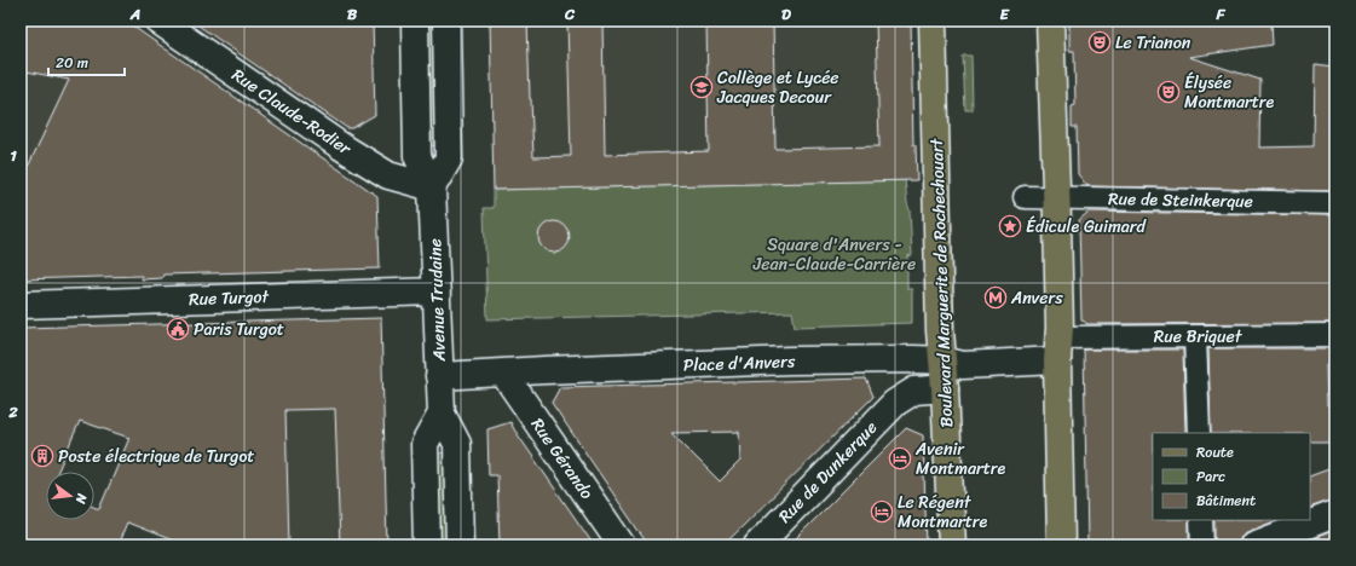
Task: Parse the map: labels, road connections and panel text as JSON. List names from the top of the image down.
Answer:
{
  "streets": {
    "main road": ["Boulevard Marguerite de Rochechouart"],
    "street": [
      "Rue Claude-Rodier",
      "Rue de Steinkerque",
      "Rue Turgot",
      "Avenue Trudaine",
      "Rue Briquet",
      "Place d'Anvers",
      "Rue Gérando",
      "Rue de Dunkerque"
    ]
  },
  "crossings": [
    ["Rue Claude-Rodier", "Avenue Trudaine"],
    ["Boulevard Marguerite de Rochechouart", "Place d'Anvers"],
    ["Boulevard Marguerite de Rochechouart", "Rue de Dunkerque"],
    ["Rue Turgot", "Avenue Trudaine"],
    ["Avenue Trudaine", "Place d'Anvers"],
    ["Rue Briquet", "Place d'Anvers"],
    ["Place d'Anvers", "Rue Gérando"]
  ],
  "parks": ["Square d'Anvers - Jean-Claude-Carrière"],
  "places": {
    "theatre": ["Le Trianon", "Élysée Montmartre"],
    "school or university": ["Collège et Lycée Jacques Decour"],
    "place": ["Édicule Guimard"],
    "metro station": ["Anvers"],
    "public building": ["Paris Turgot"],
    "building": ["Poste électrique de Turgot"],
    "hotel": ["Avenir Montmartre", "Le Régent Montmartre"]
  },
  "legend": ["Route", "Parc", "Bâtiment"],
  "scale_bar": "20 m",
  "north": "right",
  "grid": {
    "columns": [
      "A",
      "B",
      "C",
      "D",
      "E",
      "F"
    ],
    "rows": ["1", "2"]
  }
}
